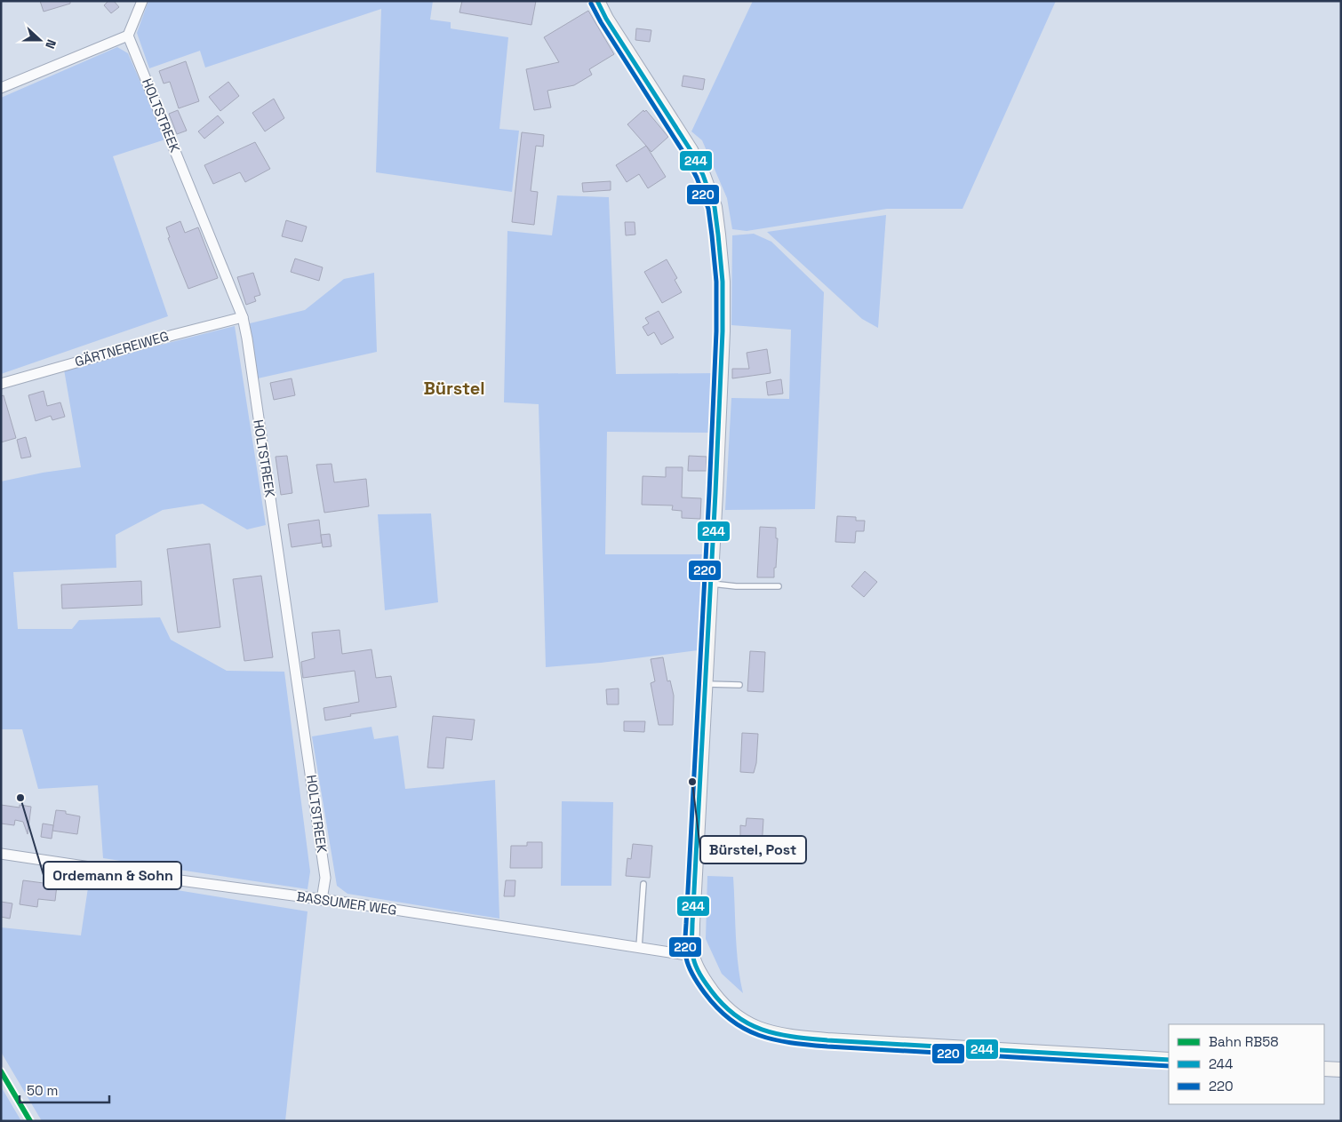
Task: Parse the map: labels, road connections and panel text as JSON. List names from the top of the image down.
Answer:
{
  "streets": {
    "street": ["HOLTSTREEK", "GÄRTNEREIWEG", "BASSUMER WEG"]
  },
  "crossings": [
    ["HOLTSTREEK", "GÄRTNEREIWEG"],
    ["HOLTSTREEK", "BASSUMER WEG"]
  ],
  "districts": ["Bürstel"],
  "places": ["Bürstel, Post", "Ordemann & Sohn"],
  "lines": ["transit line 244", "transit line 220", "rail line RB58"],
  "legend": ["Bahn RB58", "244", "220"],
  "scale_bar": "50 m",
  "north": "right"
}
